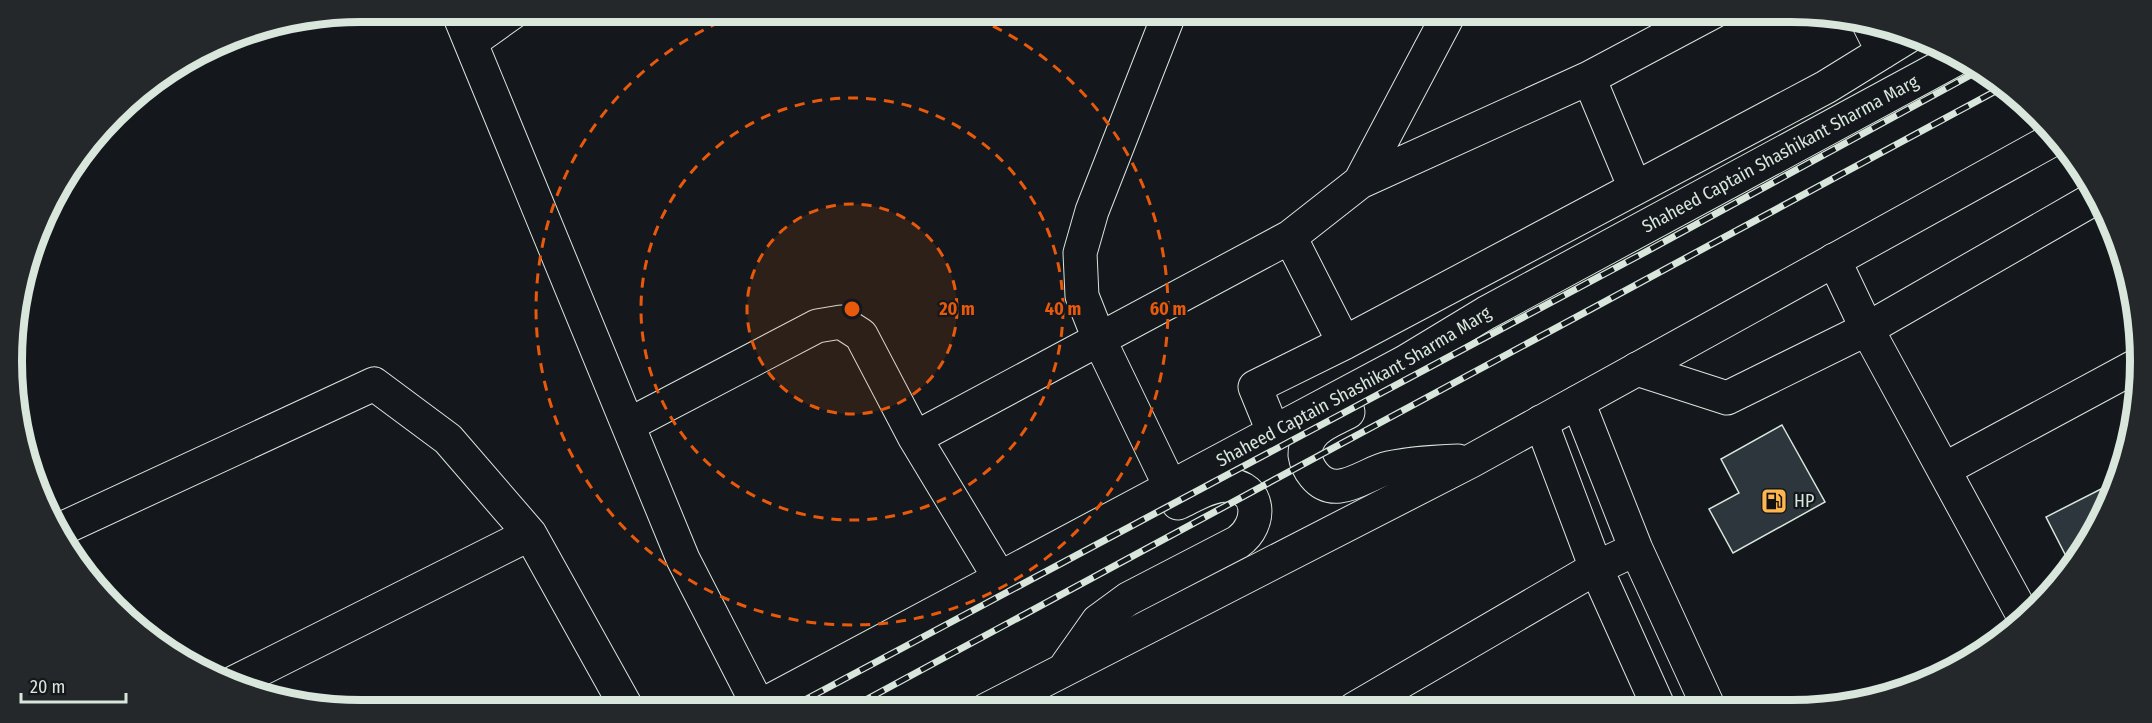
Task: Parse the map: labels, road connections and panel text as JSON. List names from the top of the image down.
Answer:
{
  "streets": {
    "street": ["Shaheed Captain Shashikant Sharma Marg"]
  },
  "places": {
    "fuel station": ["HP"]
  },
  "scale_bar": "20 m",
  "rings": ["20 m", "40 m", "60 m"]
}
